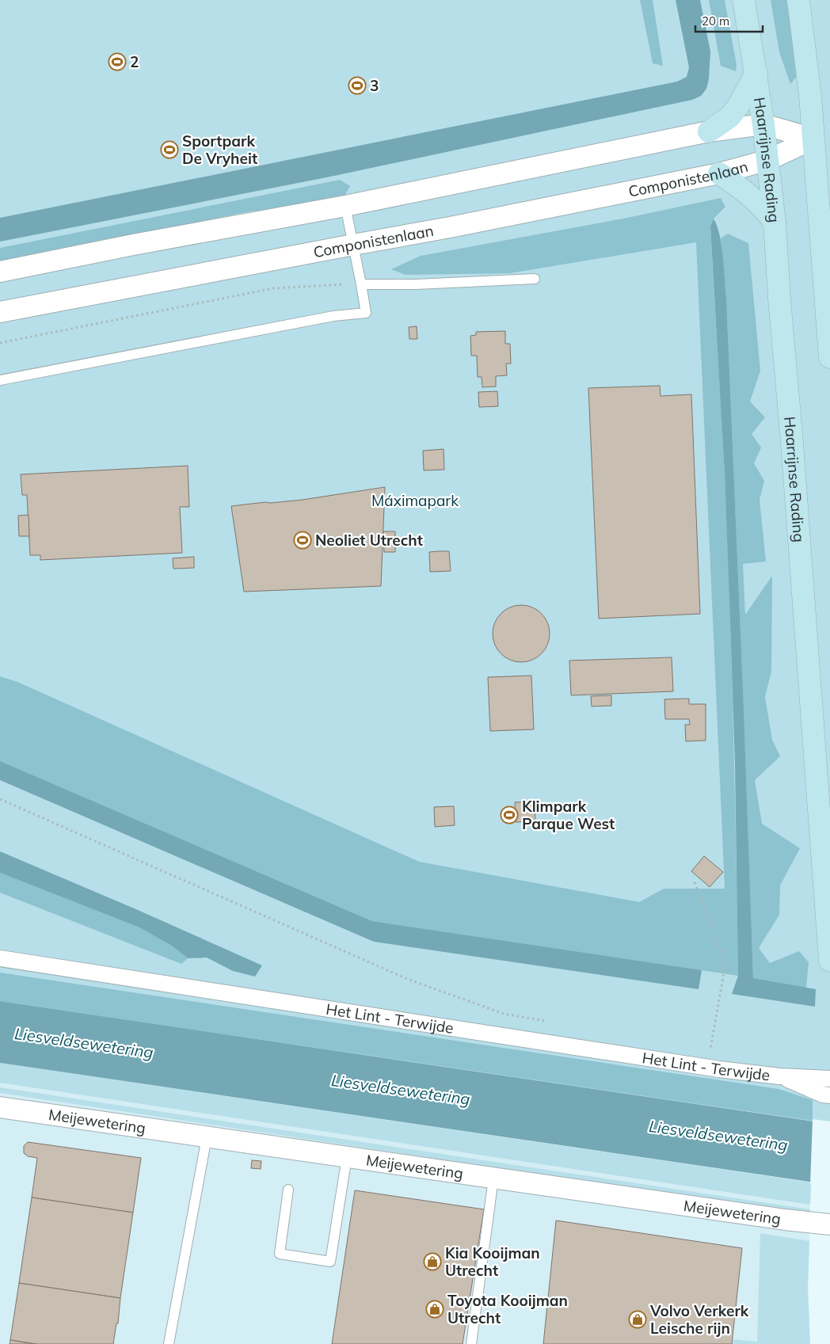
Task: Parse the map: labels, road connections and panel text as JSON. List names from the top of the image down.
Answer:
{
  "streets": {
    "main road": ["Haarrijnse Rading"],
    "street": ["Componistenlaan", "Het Lint - Terwijde", "Meijewetering"]
  },
  "crossings": [
    ["Haarrijnse Rading", "Componistenlaan"]
  ],
  "water": ["Liesveldsewetering"],
  "parks": ["Máximapark"],
  "places": {
    "sports": [
      "2",
      "3",
      "Sportpark De Vryheit",
      "Neoliet Utrecht",
      "Klimpark Parque West"
    ],
    "shop": ["Kia Kooijman Utrecht", "Toyota Kooijman Utrecht", "Volvo Verkerk Leische rijn"]
  },
  "scale_bar": "20 m"
}
